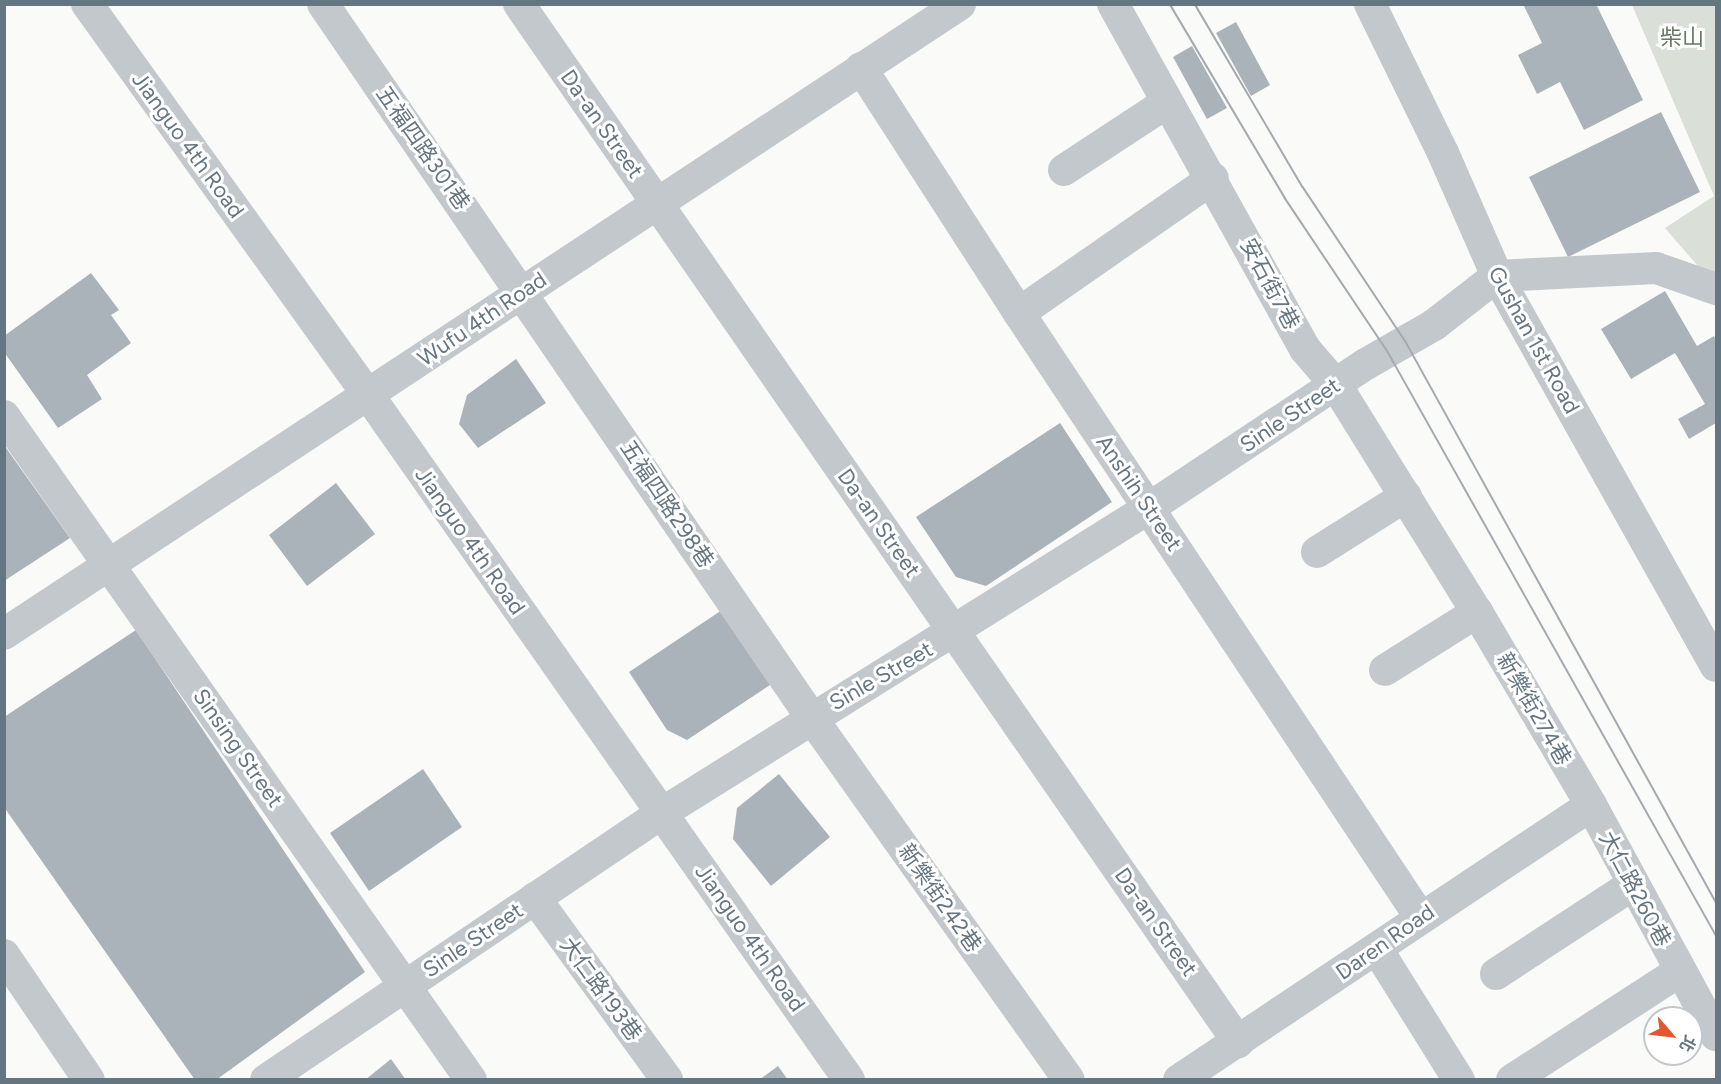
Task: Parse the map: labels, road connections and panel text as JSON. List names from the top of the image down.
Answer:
{
  "streets": {
    "street": [
      "Da-an Street",
      "Jianguo 4th Road",
      "五福四路301巷",
      "安石街7巷",
      "Wufu 4th Road",
      "Gushan 1st Road",
      "Sinle Street",
      "Anshih Street",
      "五福四路298巷",
      "新樂街274巷",
      "Sinsing Street",
      "大仁路260巷",
      "新樂街242巷",
      "Daren Road",
      "大仁路193巷"
    ]
  },
  "crossings": [
    ["Da-an Street", "Wufu 4th Road"],
    ["Da-an Street", "Sinle Street"],
    ["Da-an Street", "Daren Road"],
    ["Jianguo 4th Road", "Wufu 4th Road"],
    ["Jianguo 4th Road", "Sinle Street"],
    ["五福四路301巷", "Wufu 4th Road"],
    ["五福四路301巷", "五福四路298巷"],
    ["安石街7巷", "Sinle Street"],
    ["安石街7巷", "新樂街274巷"],
    ["Wufu 4th Road", "Anshih Street"],
    ["Wufu 4th Road", "五福四路298巷"],
    ["Wufu 4th Road", "Sinsing Street"],
    ["Gushan 1st Road", "Sinle Street"],
    ["Sinle Street", "Anshih Street"],
    ["Sinle Street", "五福四路298巷"],
    ["Sinle Street", "新樂街274巷"],
    ["Sinle Street", "Sinsing Street"],
    ["Sinle Street", "新樂街242巷"],
    ["Sinle Street", "大仁路193巷"],
    ["Anshih Street", "Daren Road"],
    ["五福四路298巷", "新樂街242巷"],
    ["新樂街274巷", "大仁路260巷"],
    ["新樂街274巷", "Daren Road"],
    ["大仁路260巷", "Daren Road"]
  ],
  "parks": ["柴山"],
  "north": "bottom right"
}
